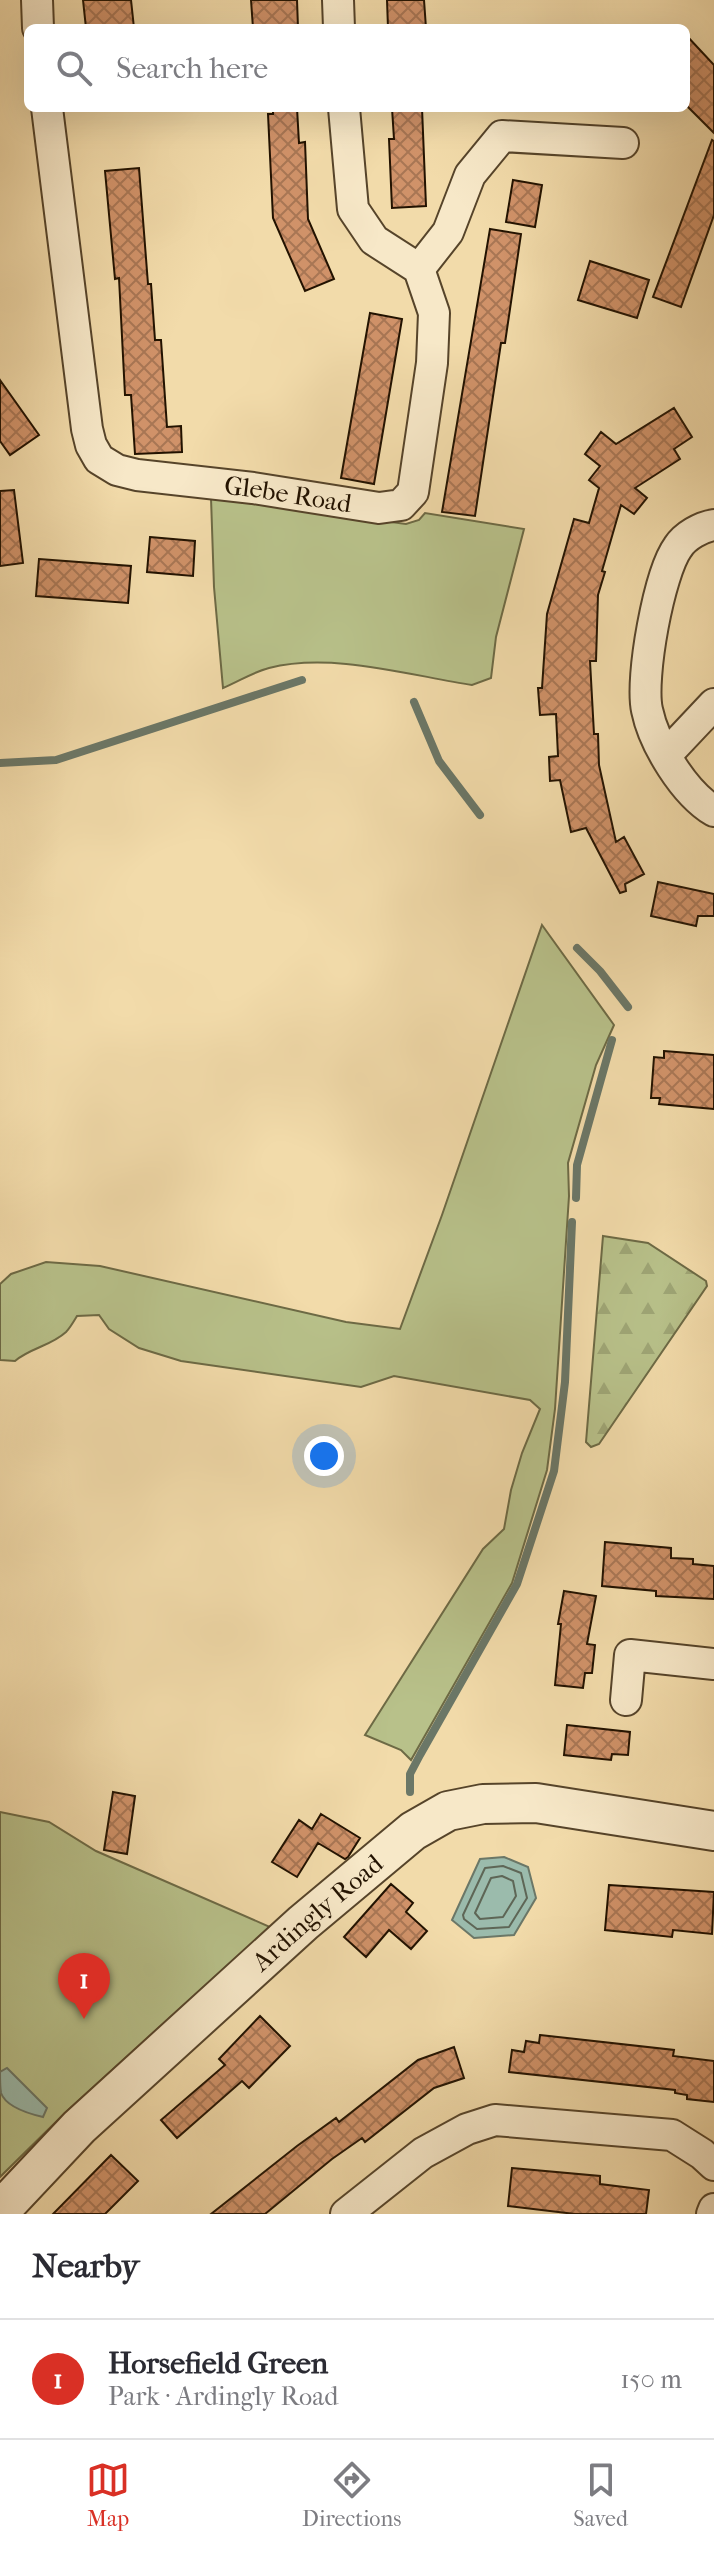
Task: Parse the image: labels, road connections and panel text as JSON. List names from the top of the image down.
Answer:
{
  "streets": {
    "street": ["Glebe Road", "Ardingly Road"]
  },
  "page": {
    "search": "Search here",
    "pins": "1",
    "heading": "Nearby",
    "list": [
      {
        "mark": "1",
        "name": "Horsefield Green",
        "note": "Park · Ardingly Road",
        "value": "150 m"
      }
    ],
    "nav": ["Map", "Directions", "Saved"]
  }
}
